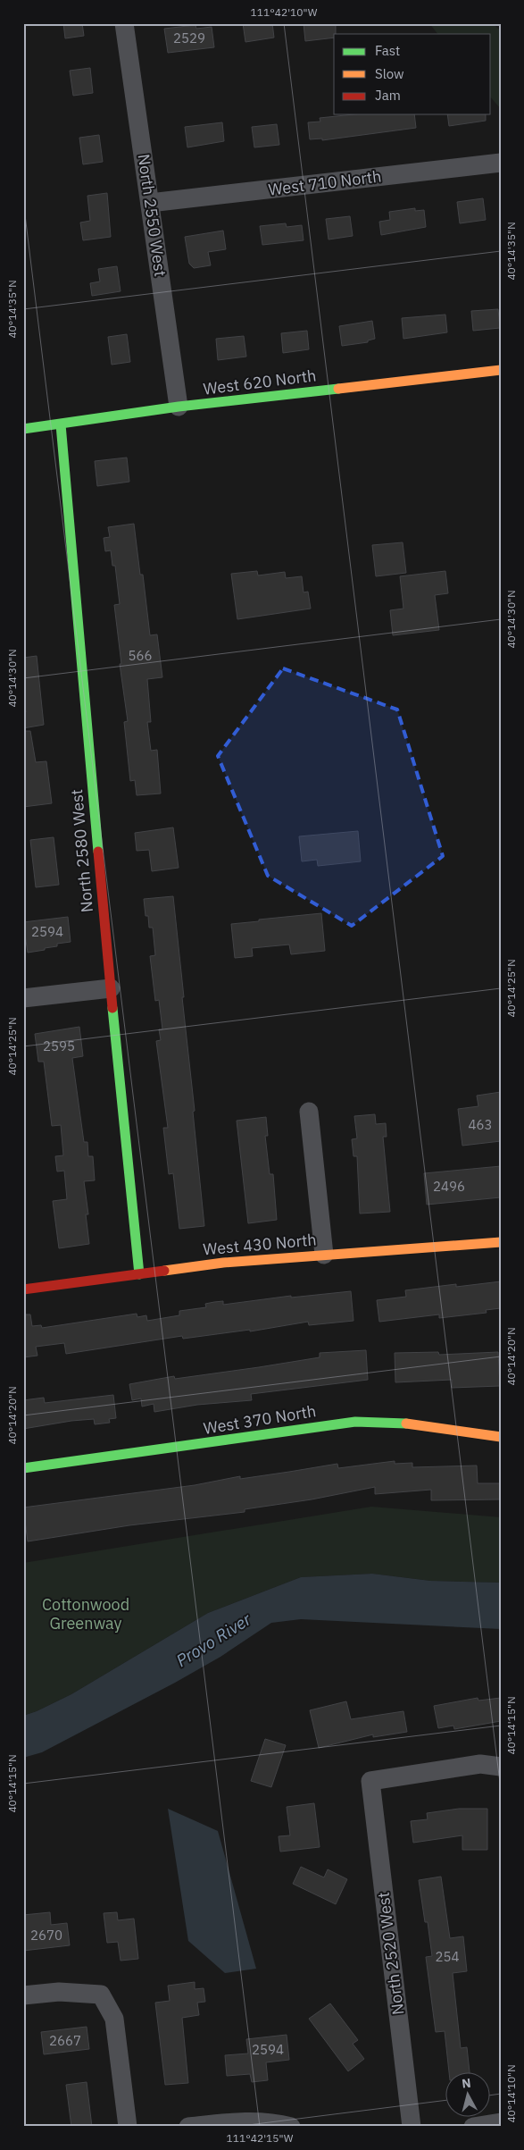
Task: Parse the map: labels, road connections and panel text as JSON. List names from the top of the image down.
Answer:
{
  "streets": {
    "street": [
      "West 710 North",
      "North 2550 West",
      "West 620 North",
      "North 2580 West",
      "West 430 North",
      "West 370 North",
      "North 2520 West"
    ]
  },
  "crossings": [
    ["West 710 North", "North 2550 West"],
    ["North 2550 West", "West 620 North"],
    ["West 620 North", "North 2580 West"],
    ["North 2580 West", "West 430 North"]
  ],
  "water": ["Provo River"],
  "parks": ["Cottonwood Greenway"],
  "house_numbers": [
    "2529",
    "566",
    "2594",
    "2595",
    "463",
    "2496",
    "2670",
    "254",
    "2667",
    "2594"
  ],
  "legend": ["Fast", "Slow", "Jam"],
  "north": "top",
  "coordinates": [
    "111°42'10\"W",
    "40°14'35\"N",
    "40°14'30\"N",
    "40°14'25\"N",
    "40°14'20\"N",
    "40°14'15\"N",
    "40°14'10\"N",
    "111°42'15\"W"
  ]
}
